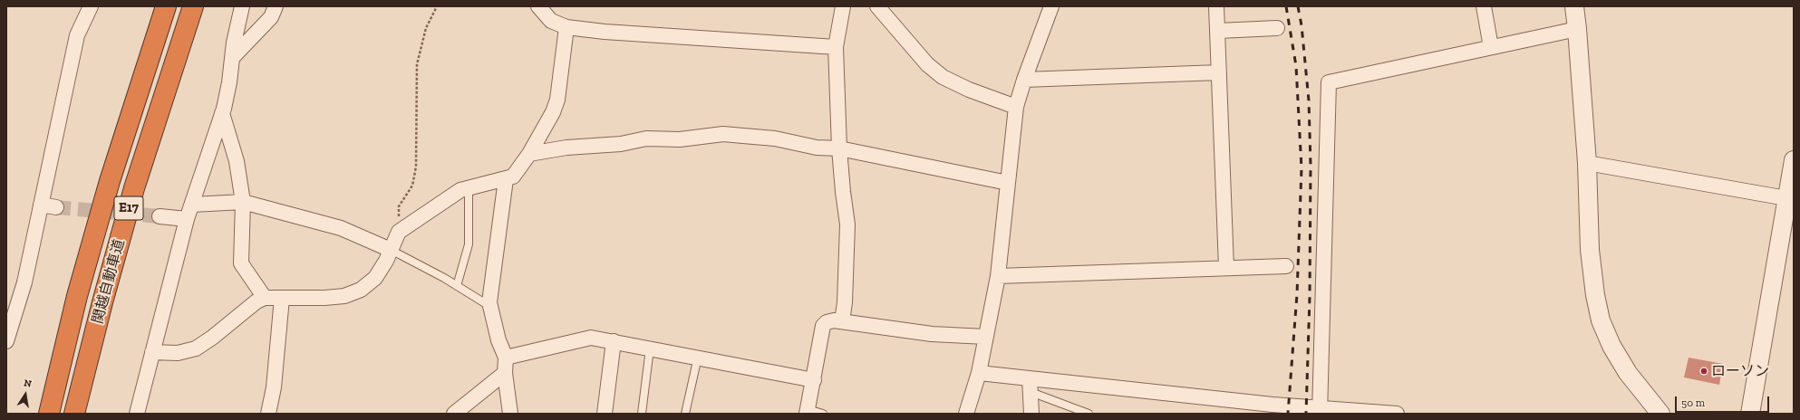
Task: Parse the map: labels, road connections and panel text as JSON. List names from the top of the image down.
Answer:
{
  "streets": {
    "highway": ["E17", "関越自動車道"]
  },
  "places": ["ローソン"],
  "scale_bar": "50 m",
  "north": "top"
}
